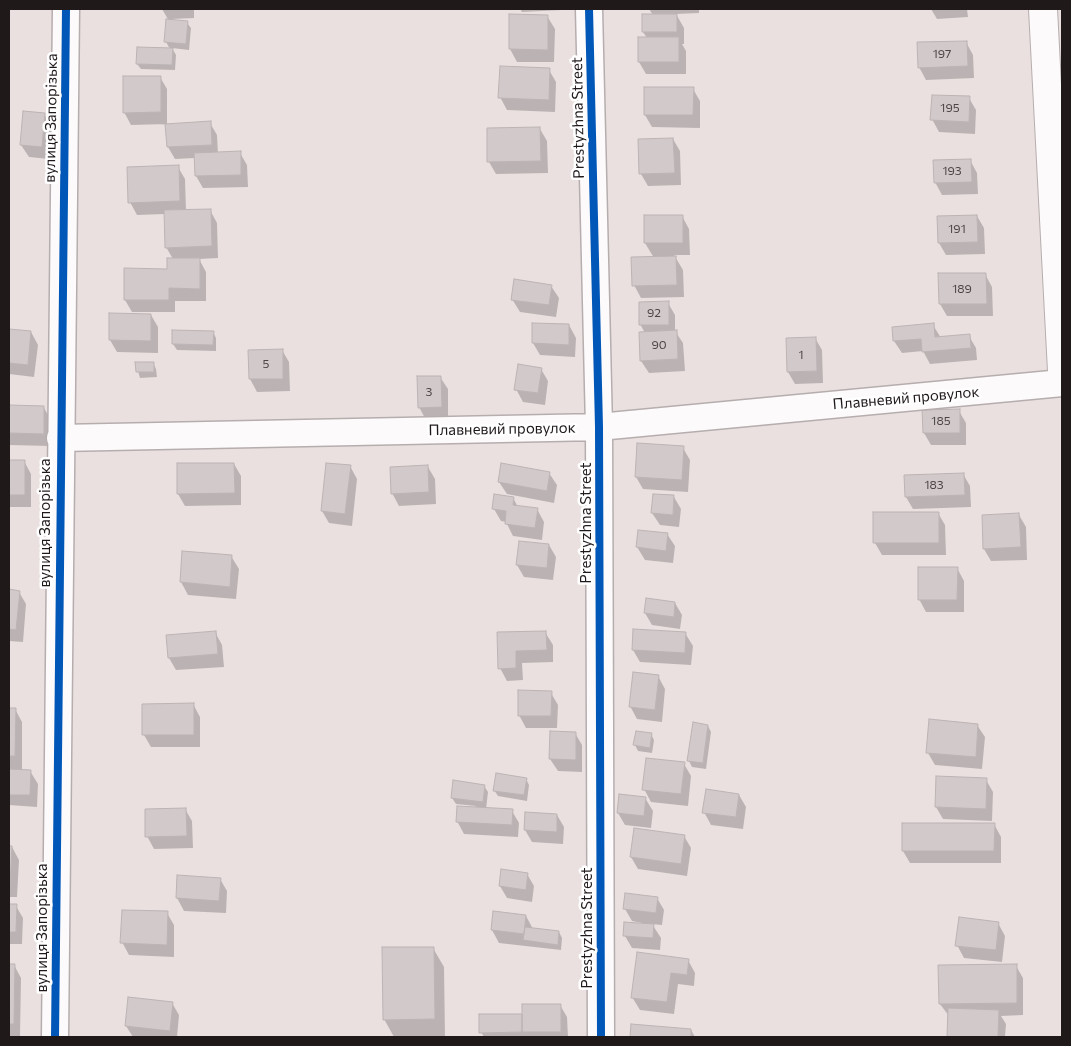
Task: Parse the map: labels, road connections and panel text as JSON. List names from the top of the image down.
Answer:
{
  "streets": {
    "street": ["вулиця Запорізька", "Prestyzhna Street", "Плавневий провулок"]
  },
  "crossings": [
    ["вулиця Запорізька", "Плавневий провулок"],
    ["Prestyzhna Street", "Плавневий провулок"]
  ],
  "house_numbers": [
    "197",
    "195",
    "193",
    "191",
    "189",
    "92",
    "90",
    "1",
    "5",
    "3",
    "185",
    "183"
  ]
}
